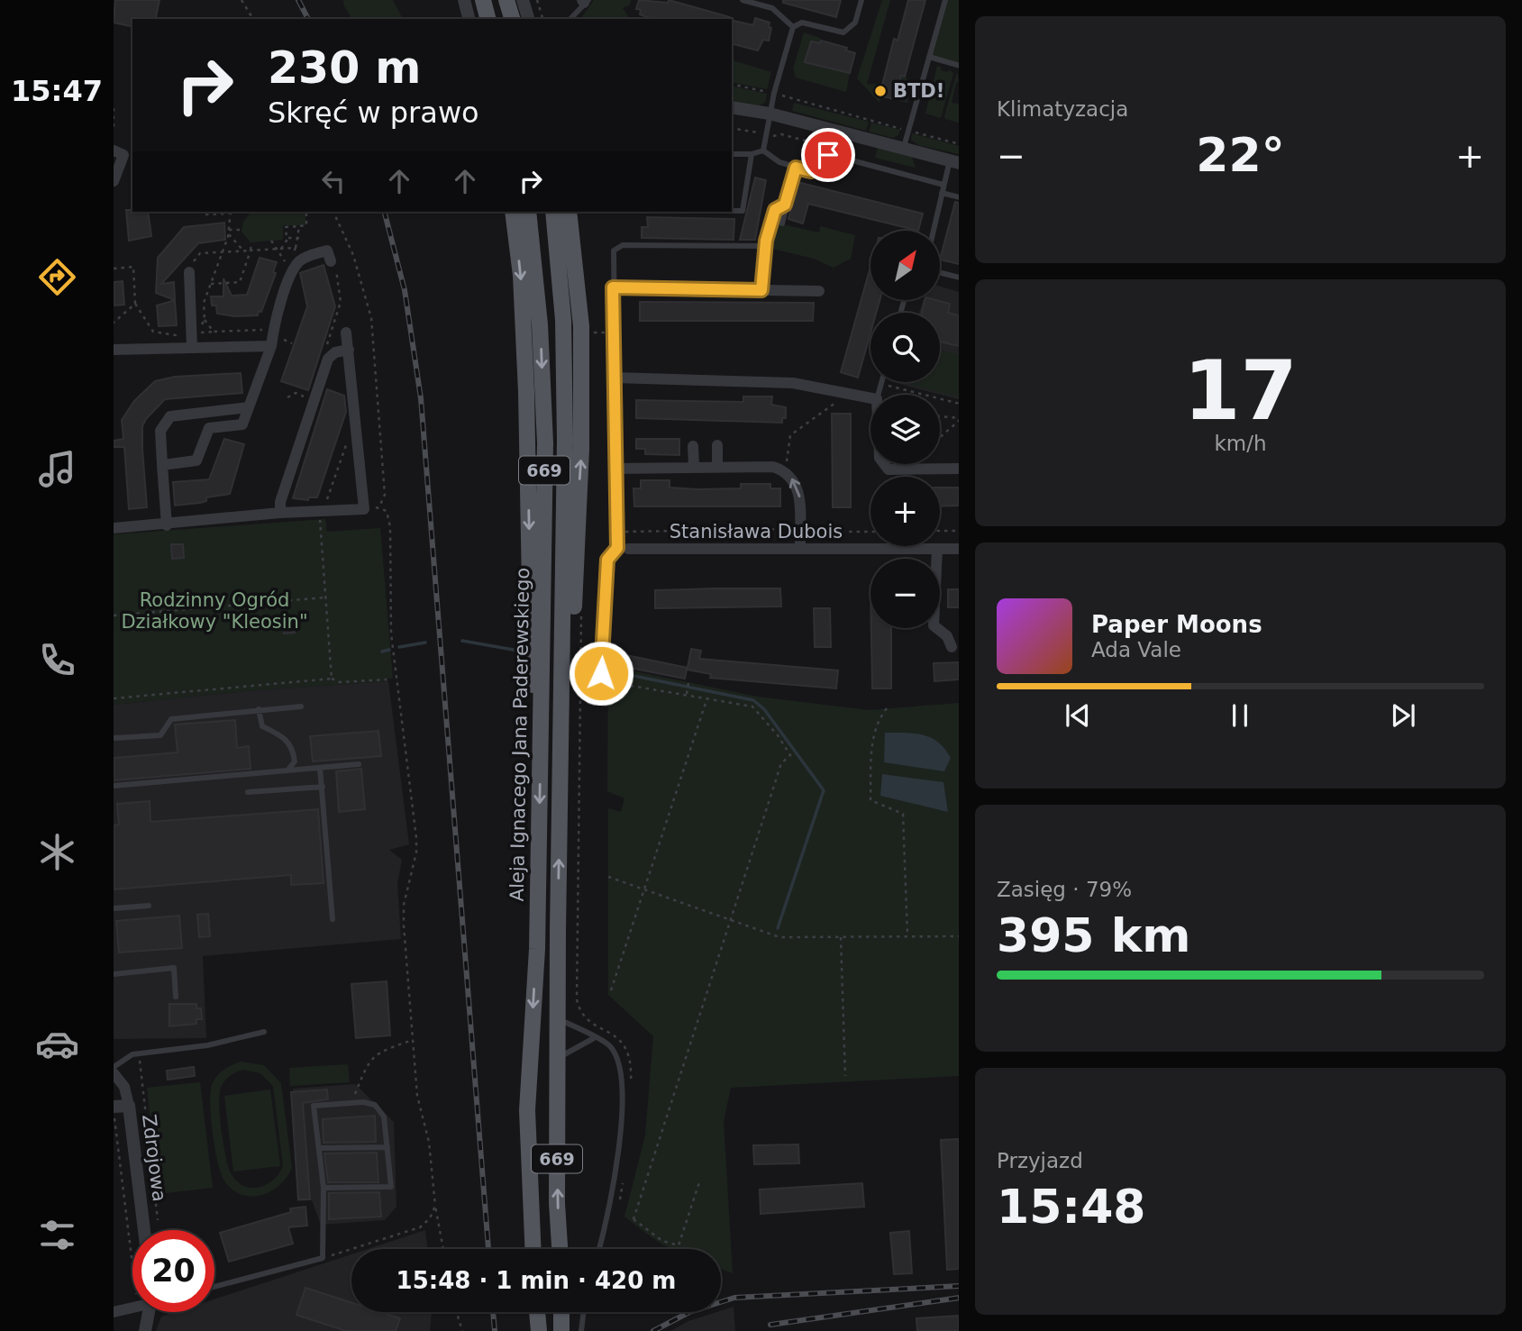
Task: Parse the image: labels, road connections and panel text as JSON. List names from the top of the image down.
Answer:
{
  "streets": {
    "main road": ["669", "Aleja Ignacego Jana Paderewskiego"],
    "street": ["Stanisława Dubois", "Zdrojowa"]
  },
  "parks": ["Rodzinny Ogród Działkowy \"Kleosin\""],
  "places": ["BTD!"],
  "north": "top right",
  "page": {
    "tabs": "15:47",
    "tile": [
      "Klimatyzacja",
      ["17", "km/h"],
      ["Zasięg · 79%", "395 km"],
      ["Przyjazd", "15:48"]
    ],
    "turn": ["230 m", "Skręć w prawo"],
    "heat": ["−", "22°", "+"],
    "map_buttons": ["+", "−"],
    "song": ["Paper Moons", "Ada Vale"],
    "limit": "20",
    "trip": "15:48 · 1 min · 420 m"
  }
}
